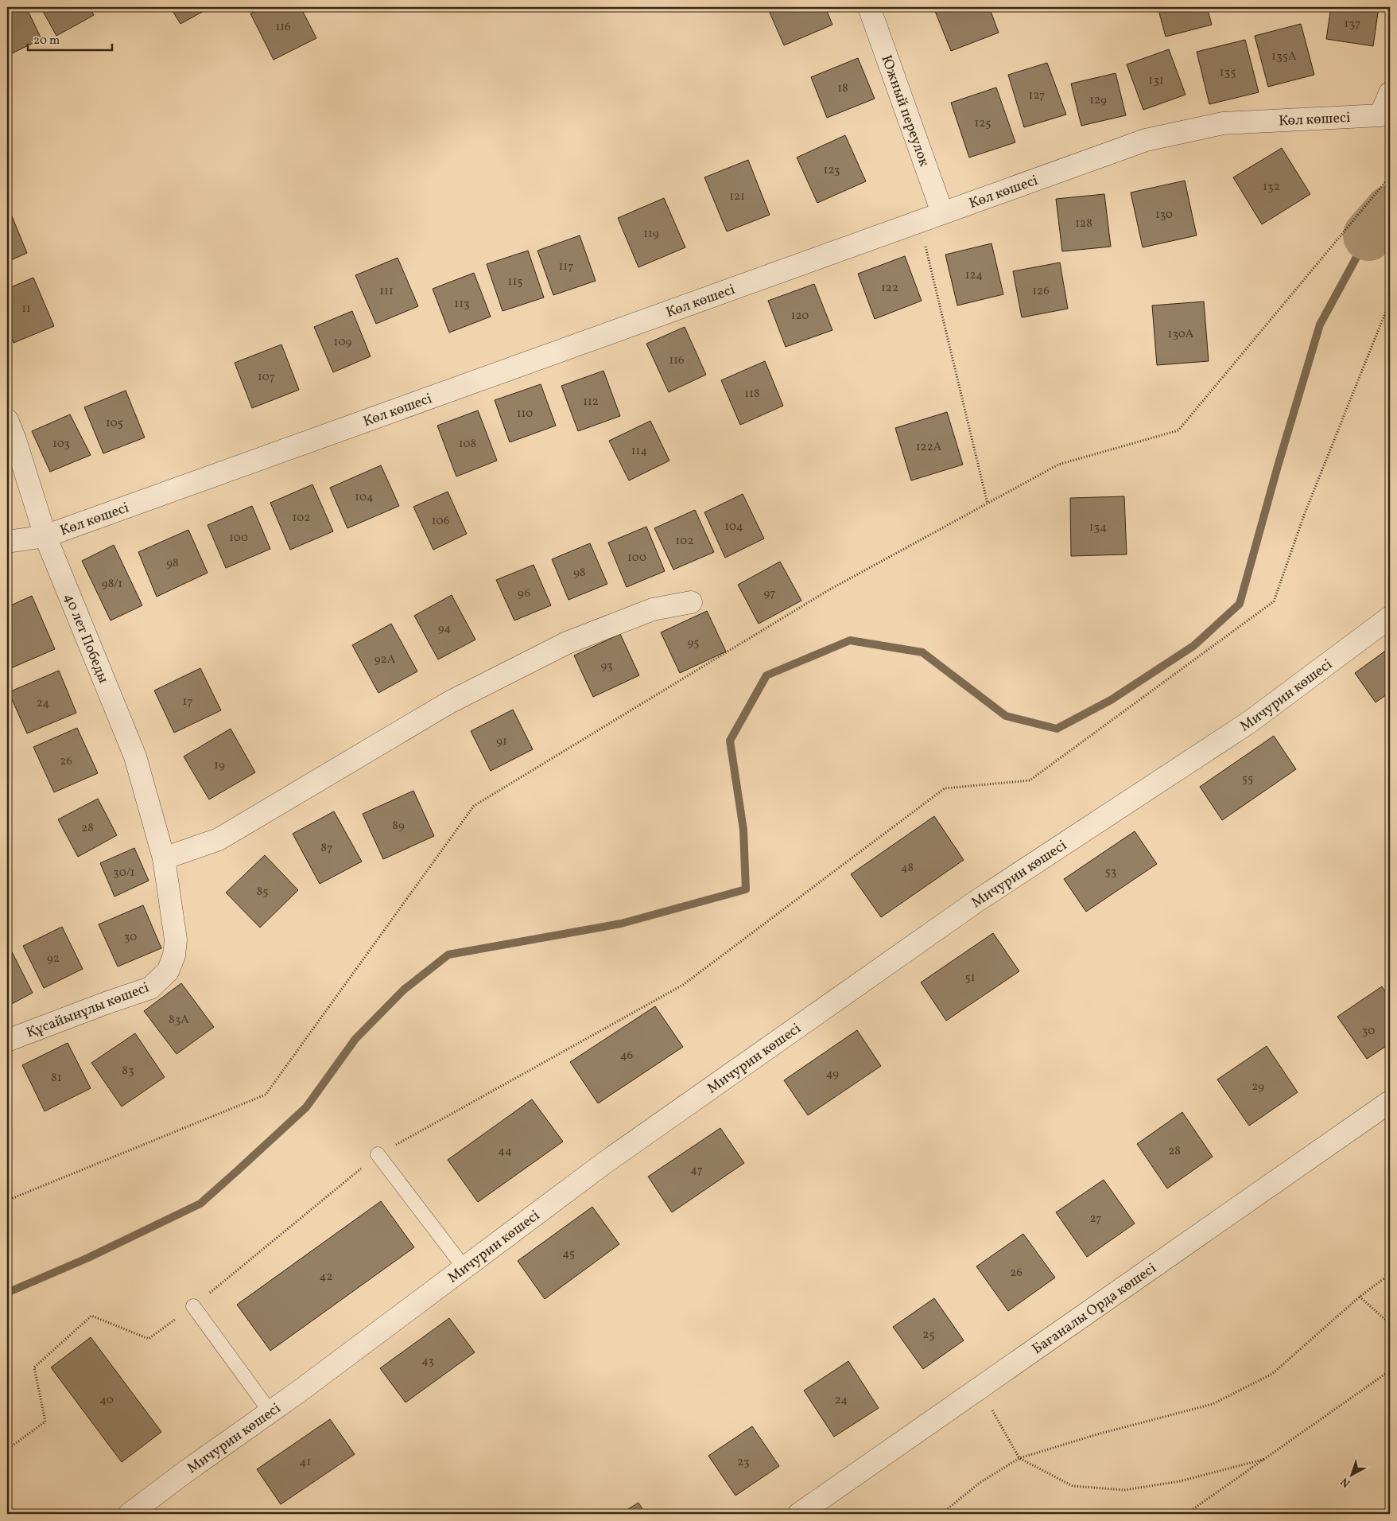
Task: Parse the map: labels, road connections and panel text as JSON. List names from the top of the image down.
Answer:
{
  "streets": {
    "street": [
      "Южный переулок",
      "Көл көшесі",
      "40 лет Победы",
      "Мичурин көшесі",
      "Құсайынұлы көшесі",
      "Бағаналы Орда көшесі"
    ]
  },
  "crossings": [
    ["Южный переулок", "Көл көшесі"],
    ["Көл көшесі", "40 лет Победы"],
    ["40 лет Победы", "Құсайынұлы көшесі"]
  ],
  "house_numbers": [
    "137",
    "116",
    "135А",
    "135",
    "131",
    "18",
    "127",
    "129",
    "125",
    "123",
    "132",
    "121",
    "130",
    "128",
    "119",
    "117",
    "124",
    "115",
    "122",
    "111",
    "126",
    "113",
    "11",
    "120",
    "130А",
    "109",
    "116",
    "107",
    "118",
    "112",
    "110",
    "105",
    "103",
    "108",
    "122А",
    "114",
    "104",
    "102",
    "106",
    "104",
    "134",
    "100",
    "102",
    "100",
    "98",
    "98",
    "98/1",
    "96",
    "97",
    "94",
    "95",
    "92А",
    "93",
    "17",
    "24",
    "91",
    "26",
    "19",
    "55",
    "89",
    "28",
    "87",
    "48",
    "53",
    "30/1",
    "85",
    "30",
    "92",
    "51",
    "83А",
    "30",
    "46",
    "83",
    "49",
    "81",
    "29",
    "44",
    "28",
    "47",
    "27",
    "45",
    "26",
    "42",
    "25",
    "43",
    "40",
    "24",
    "41",
    "23"
  ],
  "scale_bar": "20 m",
  "north": "bottom left"
}
